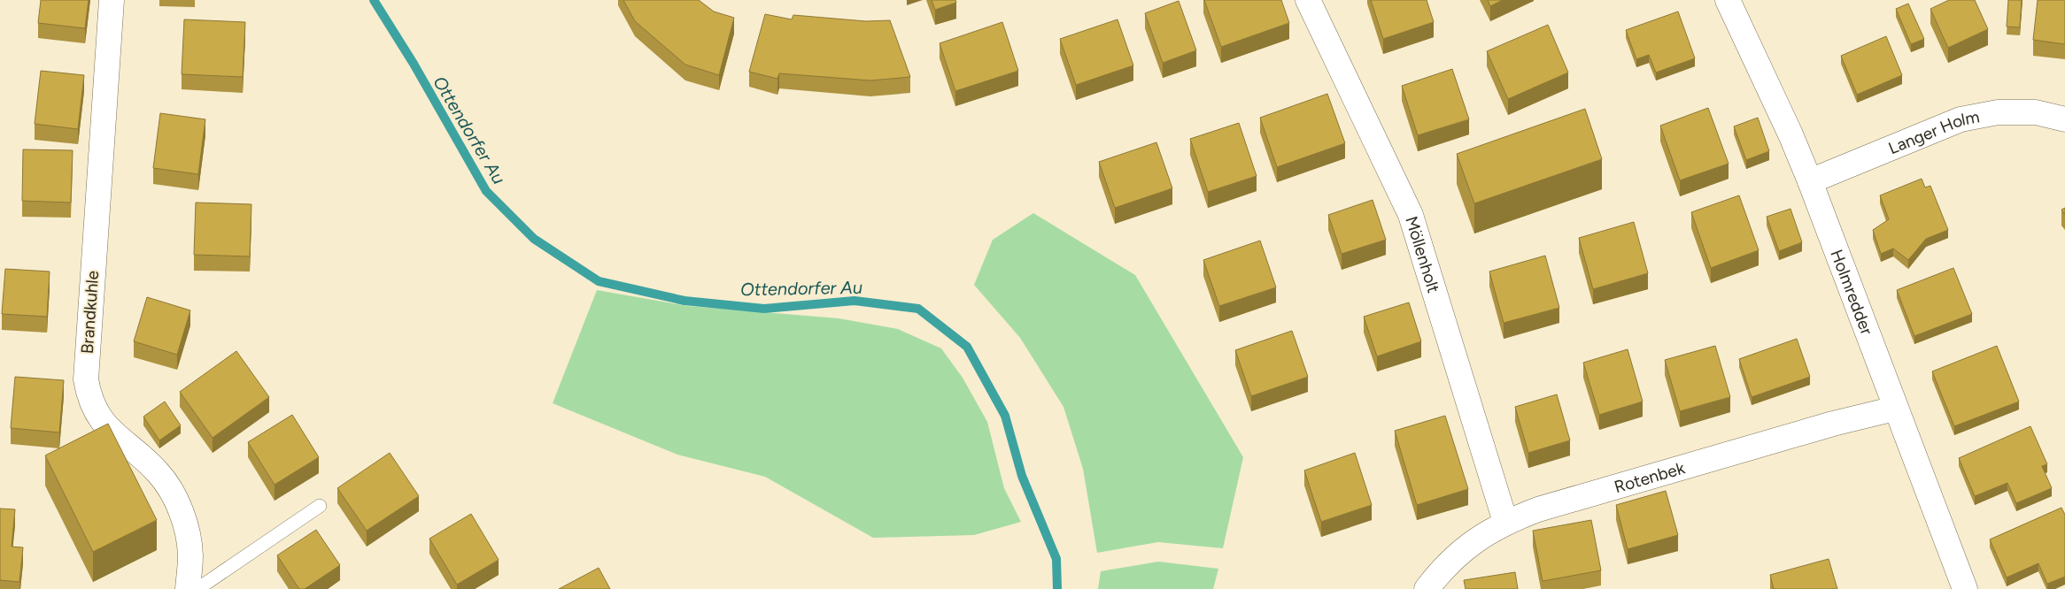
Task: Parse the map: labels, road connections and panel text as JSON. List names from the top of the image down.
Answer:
{
  "streets": {
    "street": [
      "Langer Holm",
      "Möllenholt",
      "Holmredder",
      "Brandkuhle",
      "Rotenbek"
    ]
  },
  "crossings": [
    ["Langer Holm", "Holmredder"],
    ["Möllenholt", "Rotenbek"],
    ["Holmredder", "Rotenbek"]
  ],
  "water": ["Ottendorfer Au"]
}
